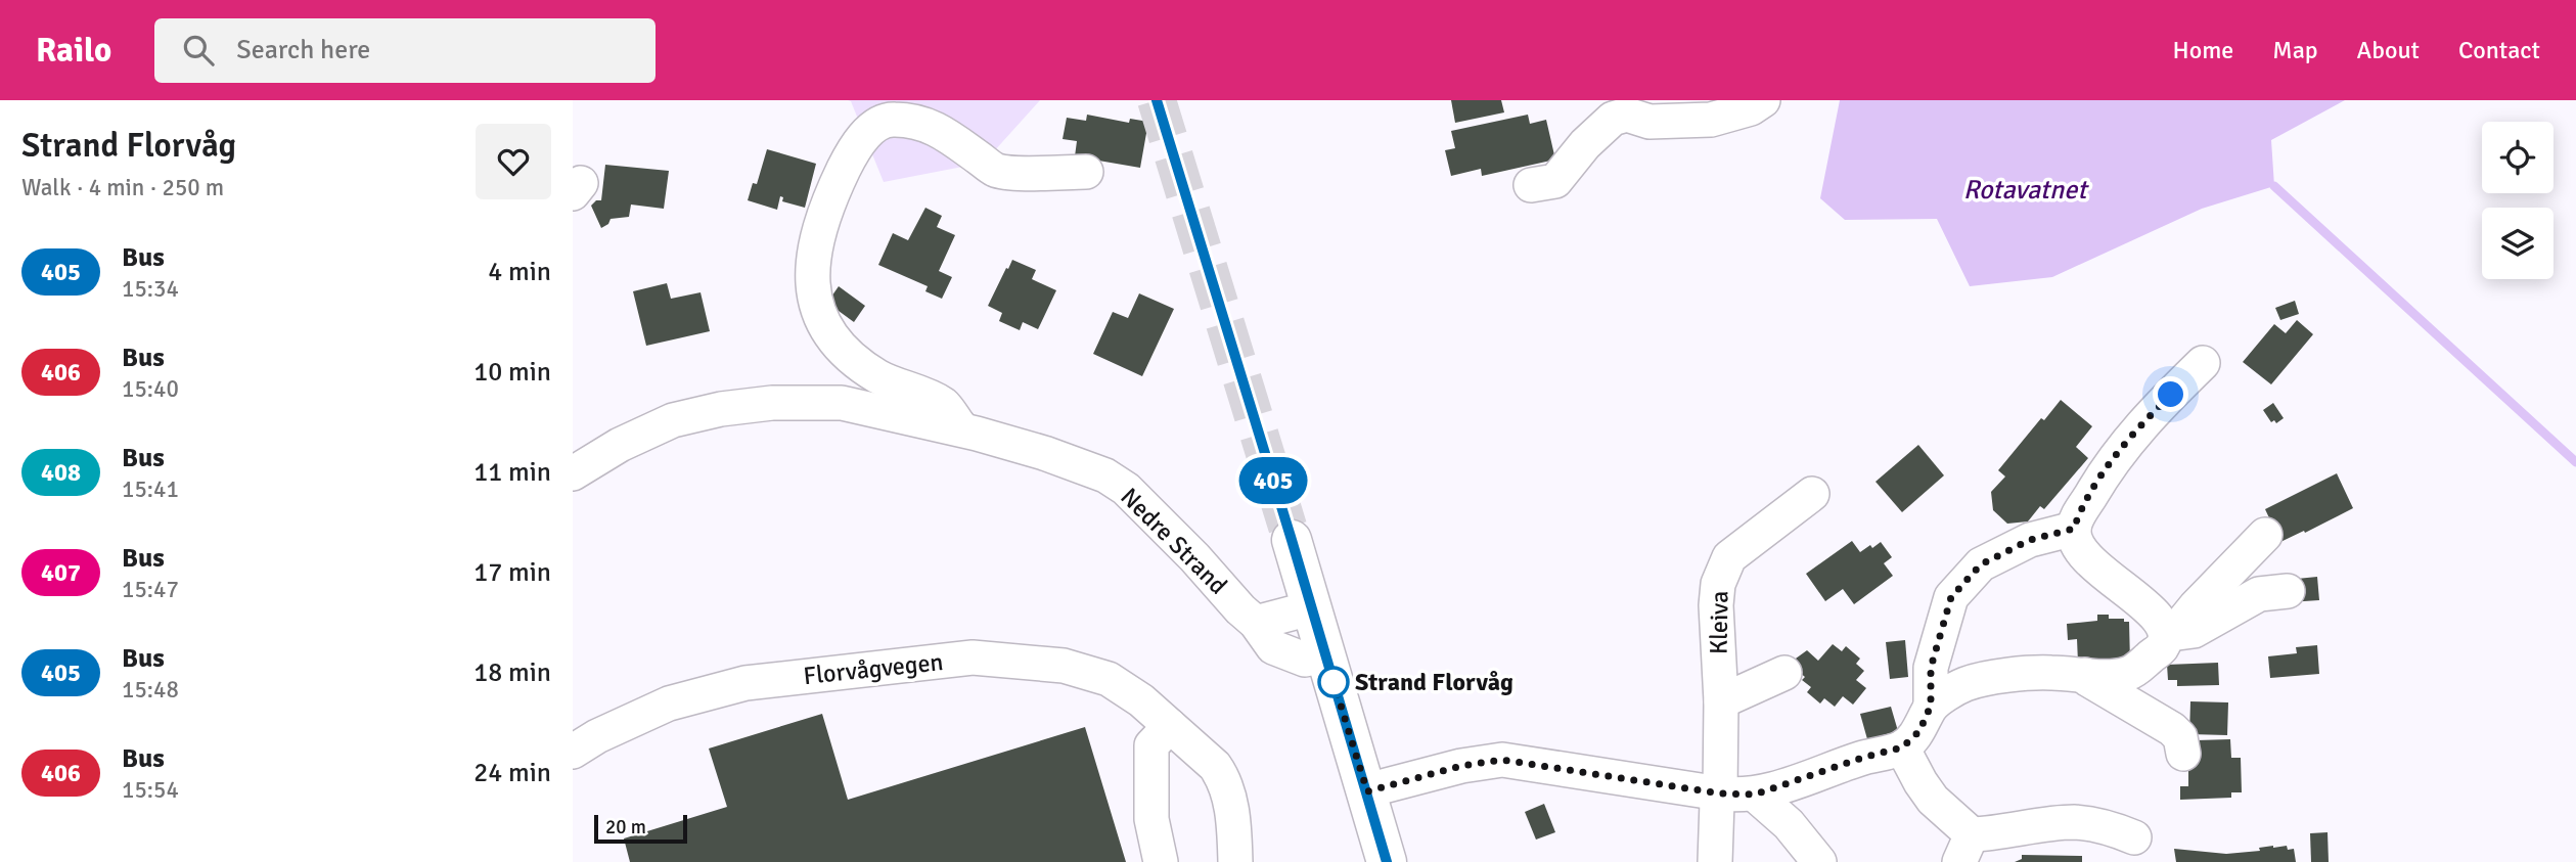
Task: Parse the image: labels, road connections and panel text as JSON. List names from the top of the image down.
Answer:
{
  "streets": {
    "street": ["Nedre Strand", "Kleiva", "Florvågvegen"]
  },
  "water": ["Rotavatnet"],
  "places": ["Strand Florvåg"],
  "lines": ["bus line 405"],
  "scale_bar": "20 m",
  "page": {
    "header": "Railo",
    "search": "Search here",
    "nav": [
      "Home",
      "Map",
      "About",
      "Contact"
    ],
    "heading": ["Strand Florvåg", "Walk · 4 min · 250 m"],
    "on_map": "405",
    "list": [
      {
        "mark": "405",
        "name": "Bus",
        "note": "15:34",
        "value": "4 min"
      },
      {
        "mark": "406",
        "name": "Bus",
        "note": "15:40",
        "value": "10 min"
      },
      {
        "mark": "408",
        "name": "Bus",
        "note": "15:41",
        "value": "11 min"
      },
      {
        "mark": "407",
        "name": "Bus",
        "note": "15:47",
        "value": "17 min"
      },
      {
        "mark": "405",
        "name": "Bus",
        "note": "15:48",
        "value": "18 min"
      },
      {
        "mark": "406",
        "name": "Bus",
        "note": "15:54",
        "value": "24 min"
      }
    ],
    "scale": "20 m"
  }
}
